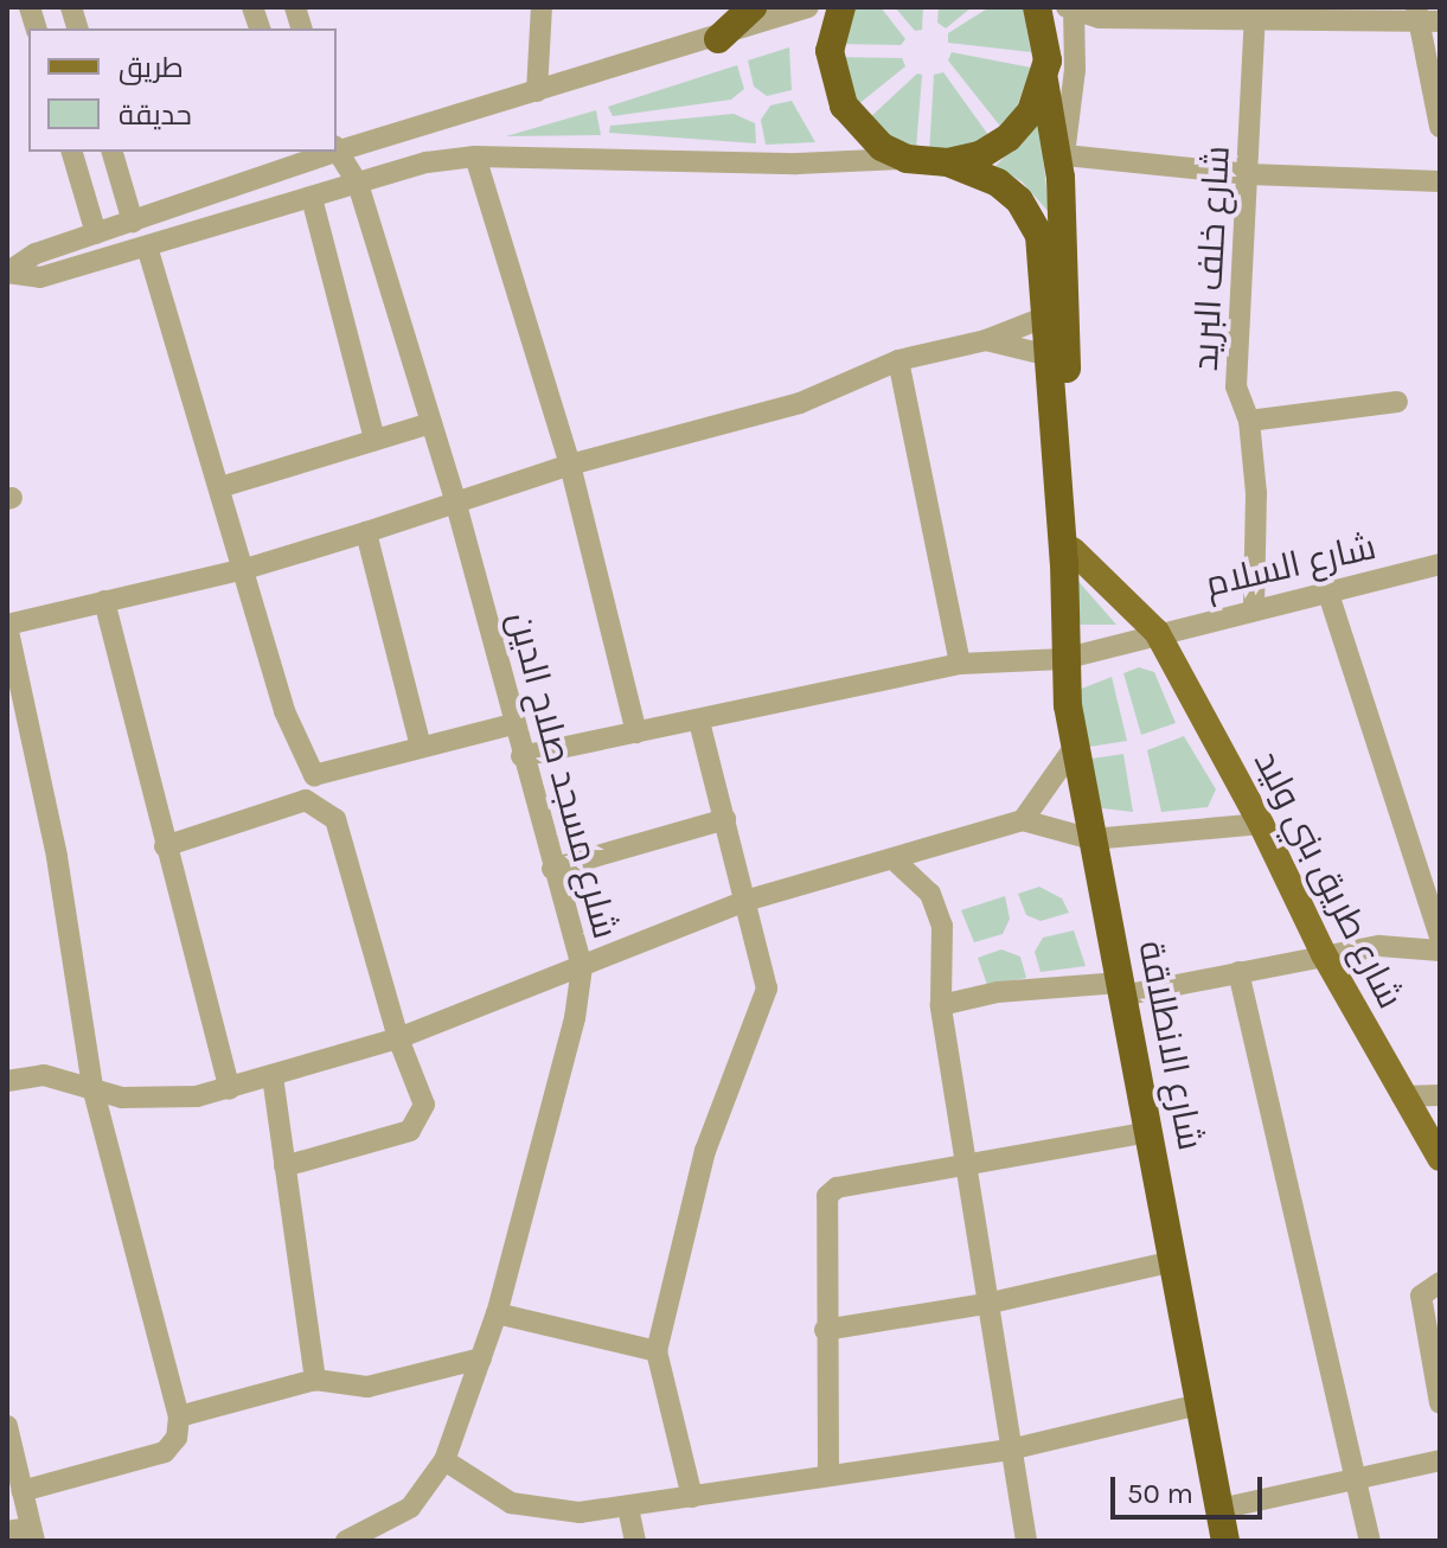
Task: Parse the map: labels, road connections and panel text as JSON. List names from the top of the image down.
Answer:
{
  "streets": {
    "highway": ["شارع الانطلاقة"],
    "main road": ["شارع طريق بني وليد"],
    "street": ["شارع خلف البريد", "شارع السلام", "شلرع مسجد صلاح الدين"]
  },
  "crossings": [
    ["شارع خلف البريد", "شارع السلام"],
    ["شارع السلام", "شلرع مسجد صلاح الدين"],
    ["شارع السلام", "شارع طريق بني وليد"],
    ["شارع السلام", "شارع الانطلاقة"],
    ["شارع طريق بني وليد", "شارع الانطلاقة"]
  ],
  "legend": ["طريق", "حديقة"],
  "scale_bar": "50 m"
}
